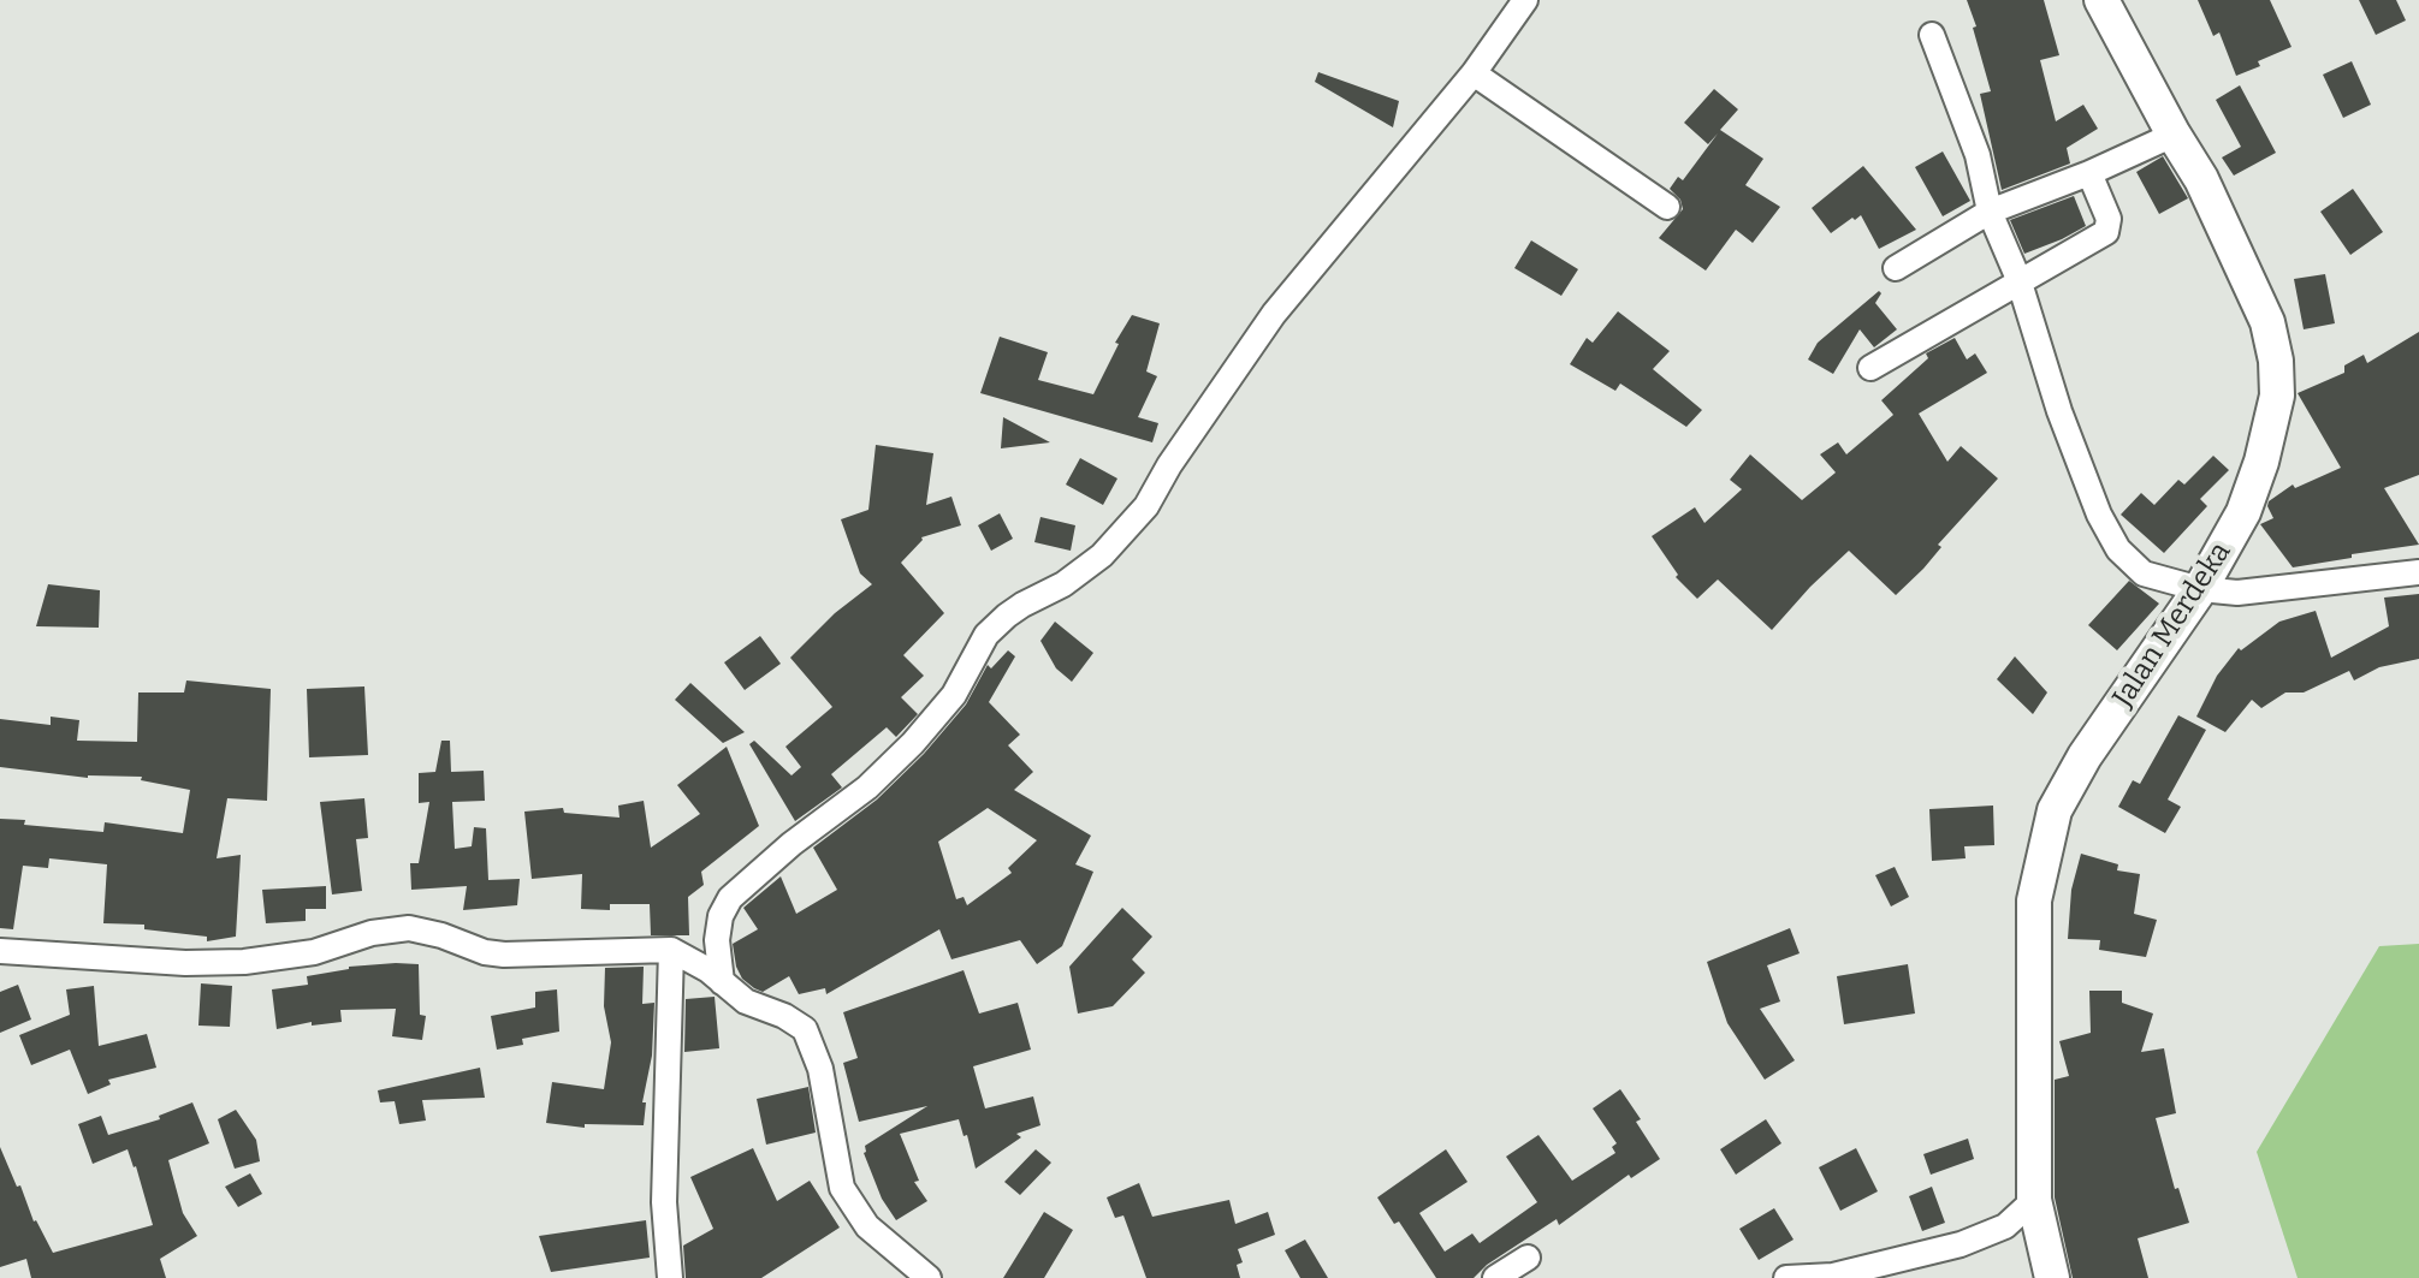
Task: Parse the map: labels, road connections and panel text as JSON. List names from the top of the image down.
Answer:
{
  "streets": {
    "street": ["Jalan Merdeka"]
  }
}
